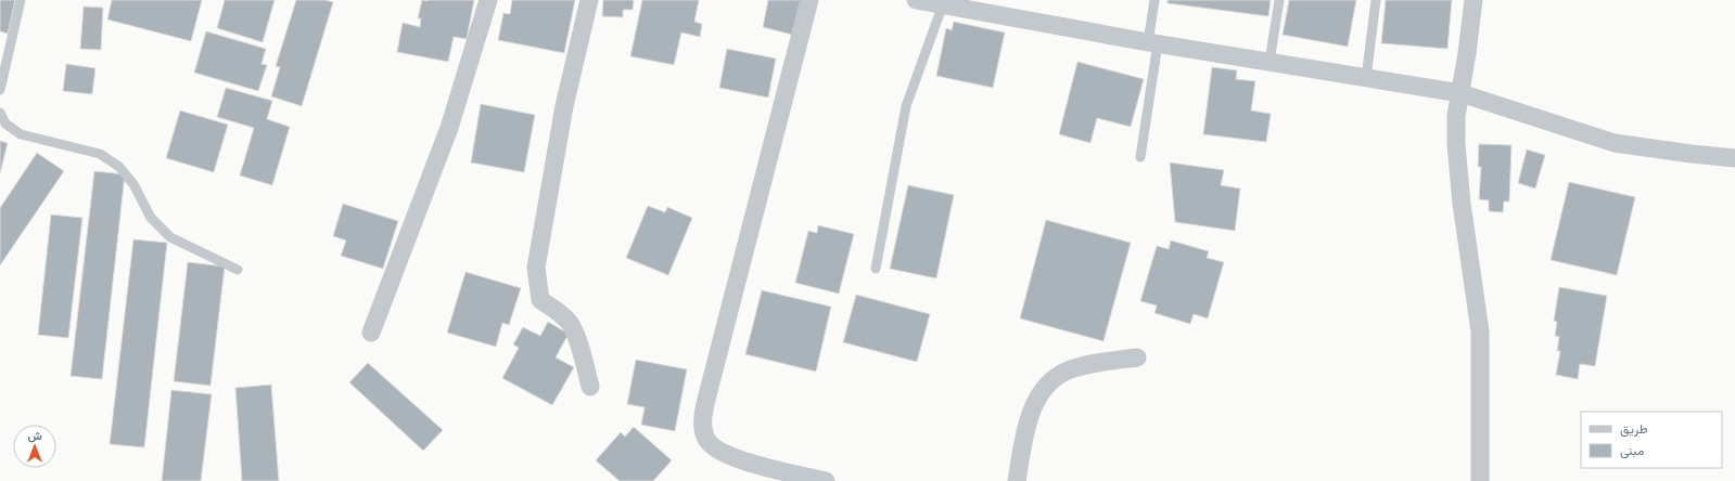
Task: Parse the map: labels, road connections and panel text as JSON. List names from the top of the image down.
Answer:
{
  "legend": ["طريق", "مبنى"],
  "north": "top"
}
